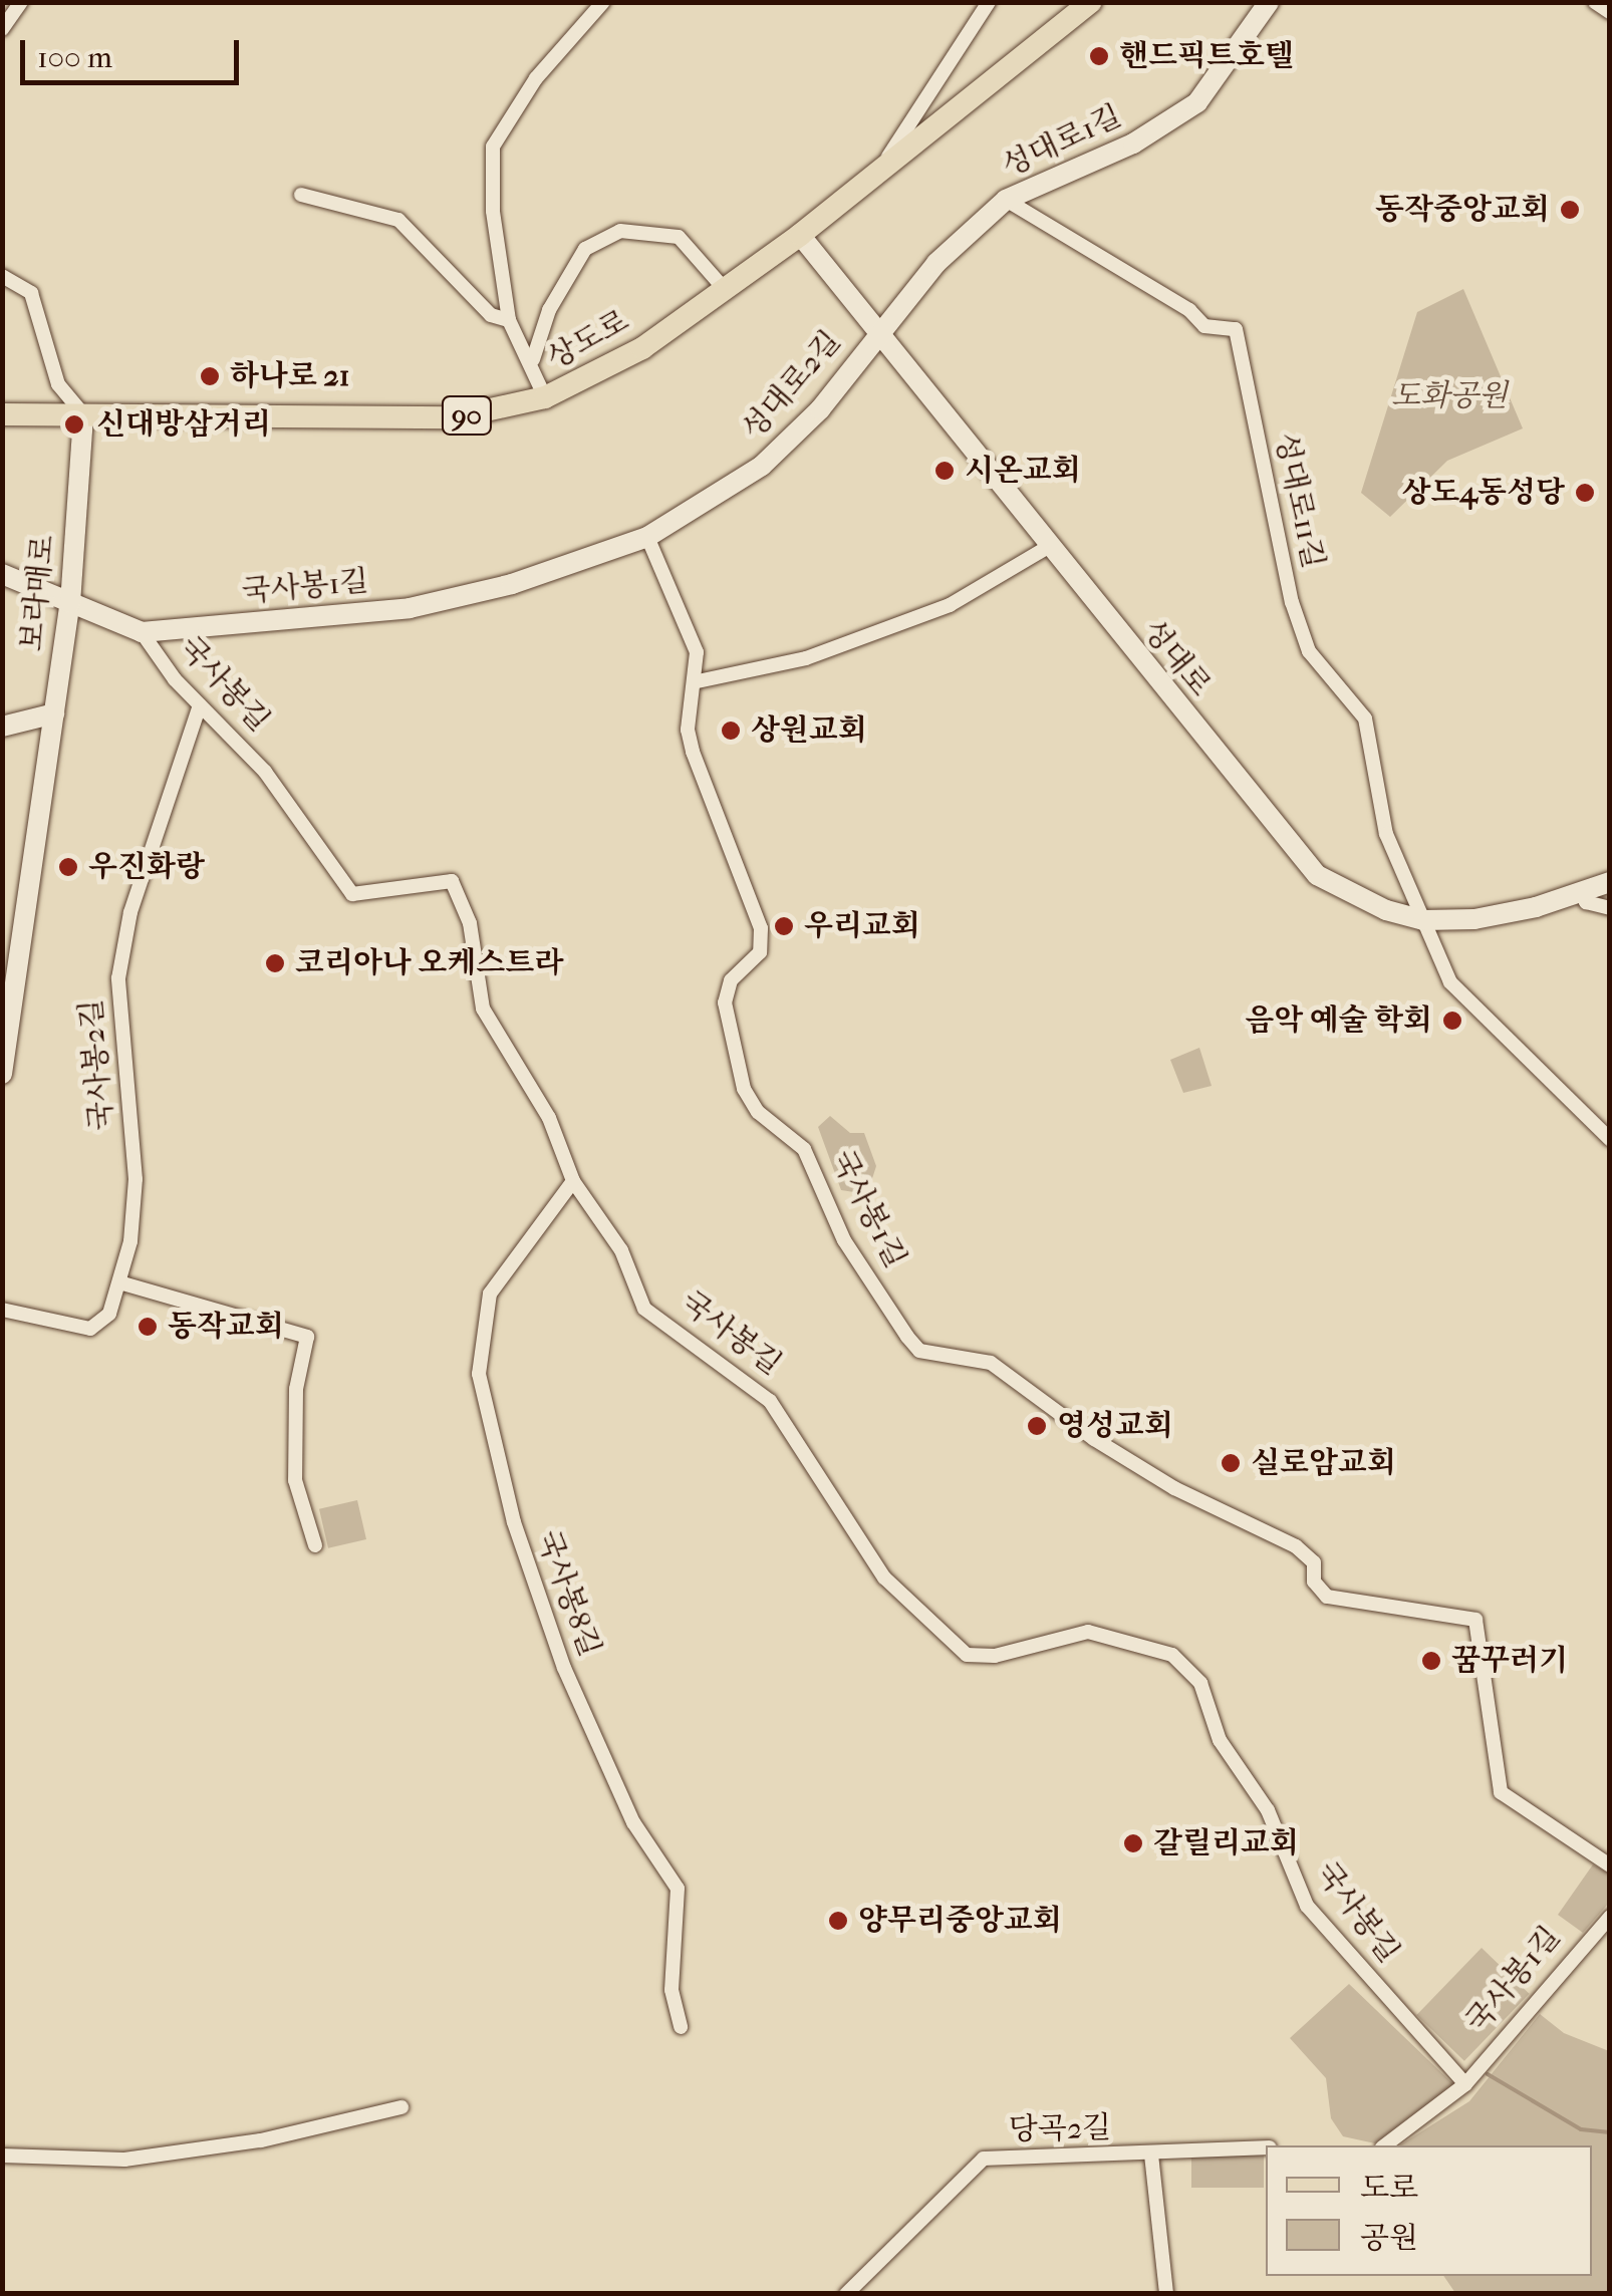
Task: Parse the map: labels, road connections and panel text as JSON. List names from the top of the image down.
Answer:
{
  "streets": {
    "main road": ["상도로", "90"],
    "street": [
      "성대로1길",
      "성대로2길",
      "성대로11길",
      "국사봉1길",
      "보라매로",
      "성대로",
      "국사봉길",
      "국사봉2길",
      "국사봉8길",
      "당곡2길"
    ]
  },
  "crossings": [
    ["성대로1길", "성대로2길"],
    ["성대로1길", "성대로11길"],
    ["성대로1길", "성대로"],
    ["상도로", "보라매로"],
    ["상도로", "성대로"],
    ["성대로2길", "국사봉1길"],
    ["성대로2길", "성대로"],
    ["성대로11길", "성대로"],
    ["국사봉1길", "국사봉길"],
    ["보라매로", "국사봉길"],
    ["국사봉길", "국사봉2길"],
    ["국사봉길", "국사봉8길"]
  ],
  "parks": ["도화공원"],
  "places": [
    "핸드픽트호텔",
    "동작중앙교회",
    "하나로 21",
    "신대방삼거리",
    "시온교회",
    "상도4동성당",
    "상원교회",
    "우진화랑",
    "우리교회",
    "코리아나 오케스트라",
    "음악 예술 학회",
    "동작교회",
    "영성교회",
    "실로암교회",
    "꿈꾸러기",
    "갈릴리교회",
    "양무리중앙교회"
  ],
  "legend": ["도로", "공원"],
  "scale_bar": "100 m"
}
